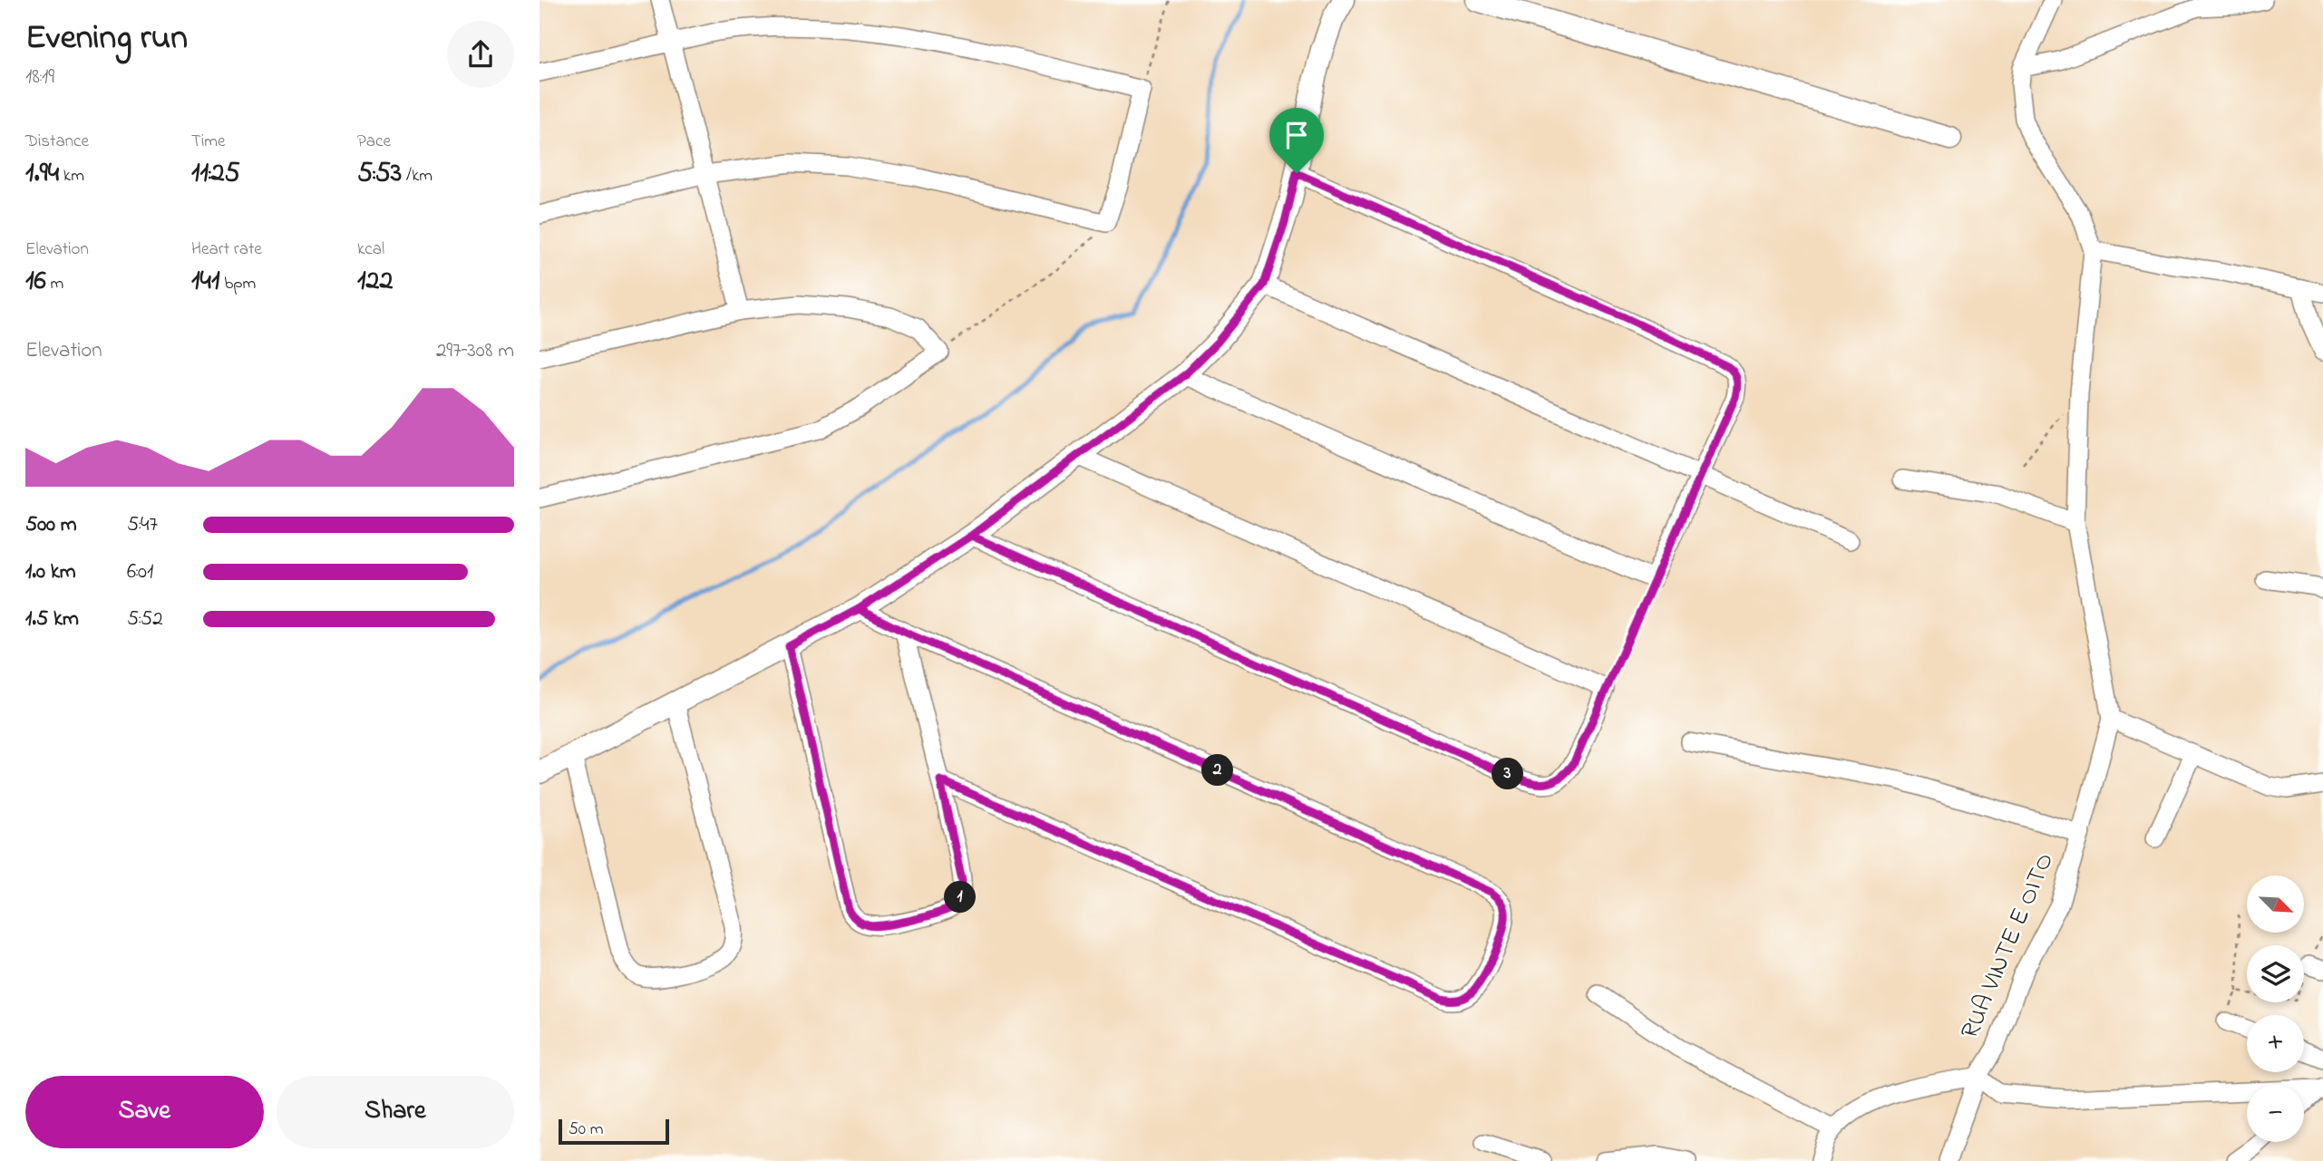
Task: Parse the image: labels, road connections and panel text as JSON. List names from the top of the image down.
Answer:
{
  "streets": {
    "street": ["RUA VINTE E OITO"]
  },
  "scale_bar": "50 m",
  "north": "bottom right",
  "page": {
    "heading": ["Evening run", "18:19"],
    "stats": [
      ["Distance", "1.94 km"],
      ["Time", "11:25"],
      ["Pace", "5:53 /km"],
      ["Elevation", "16 m"],
      ["Heart rate", "141 bpm"],
      ["kcal", "122"]
    ],
    "chart": ["Elevation", "297–308 m"],
    "list": [
      {
        "name": "500 m",
        "note": "5:47"
      },
      {
        "name": "1.0 km",
        "note": "6:01"
      },
      {
        "name": "1.5 km",
        "note": "5:52"
      }
    ],
    "pins": ["2", "3", "1"],
    "map_buttons": ["+", "−"],
    "buttons": ["Save", "Share"],
    "scale": "50 m"
  }
}
